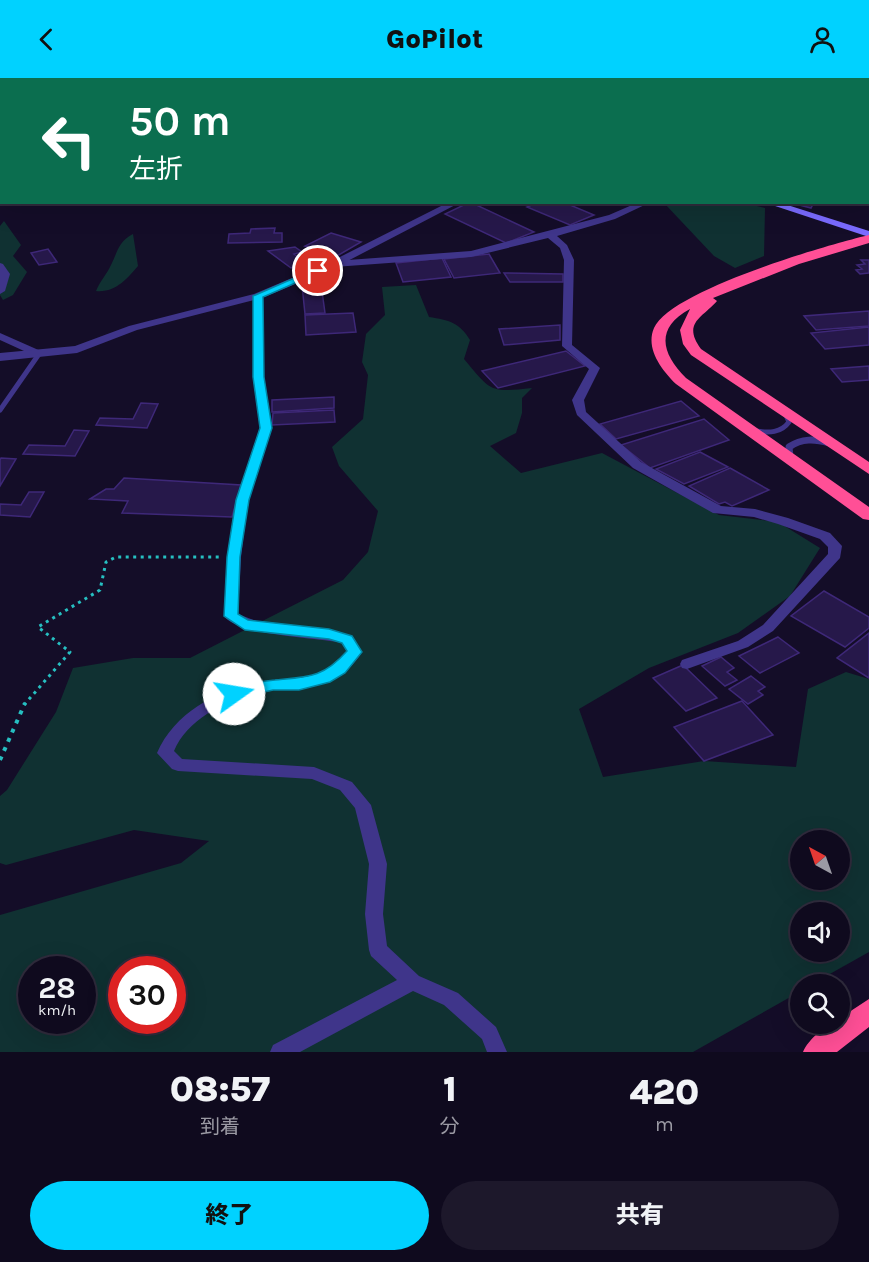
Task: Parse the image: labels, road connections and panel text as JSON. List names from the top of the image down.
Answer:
{
  "north": "top left",
  "page": {
    "header": "GoPilot",
    "turn": ["50 m", "左折"],
    "speed": "28 km/h",
    "limit": "30",
    "eta": [
      "08:57",
      "到着",
      "1",
      "分",
      "420",
      "m"
    ],
    "buttons": ["終了", "共有"]
  }
}
